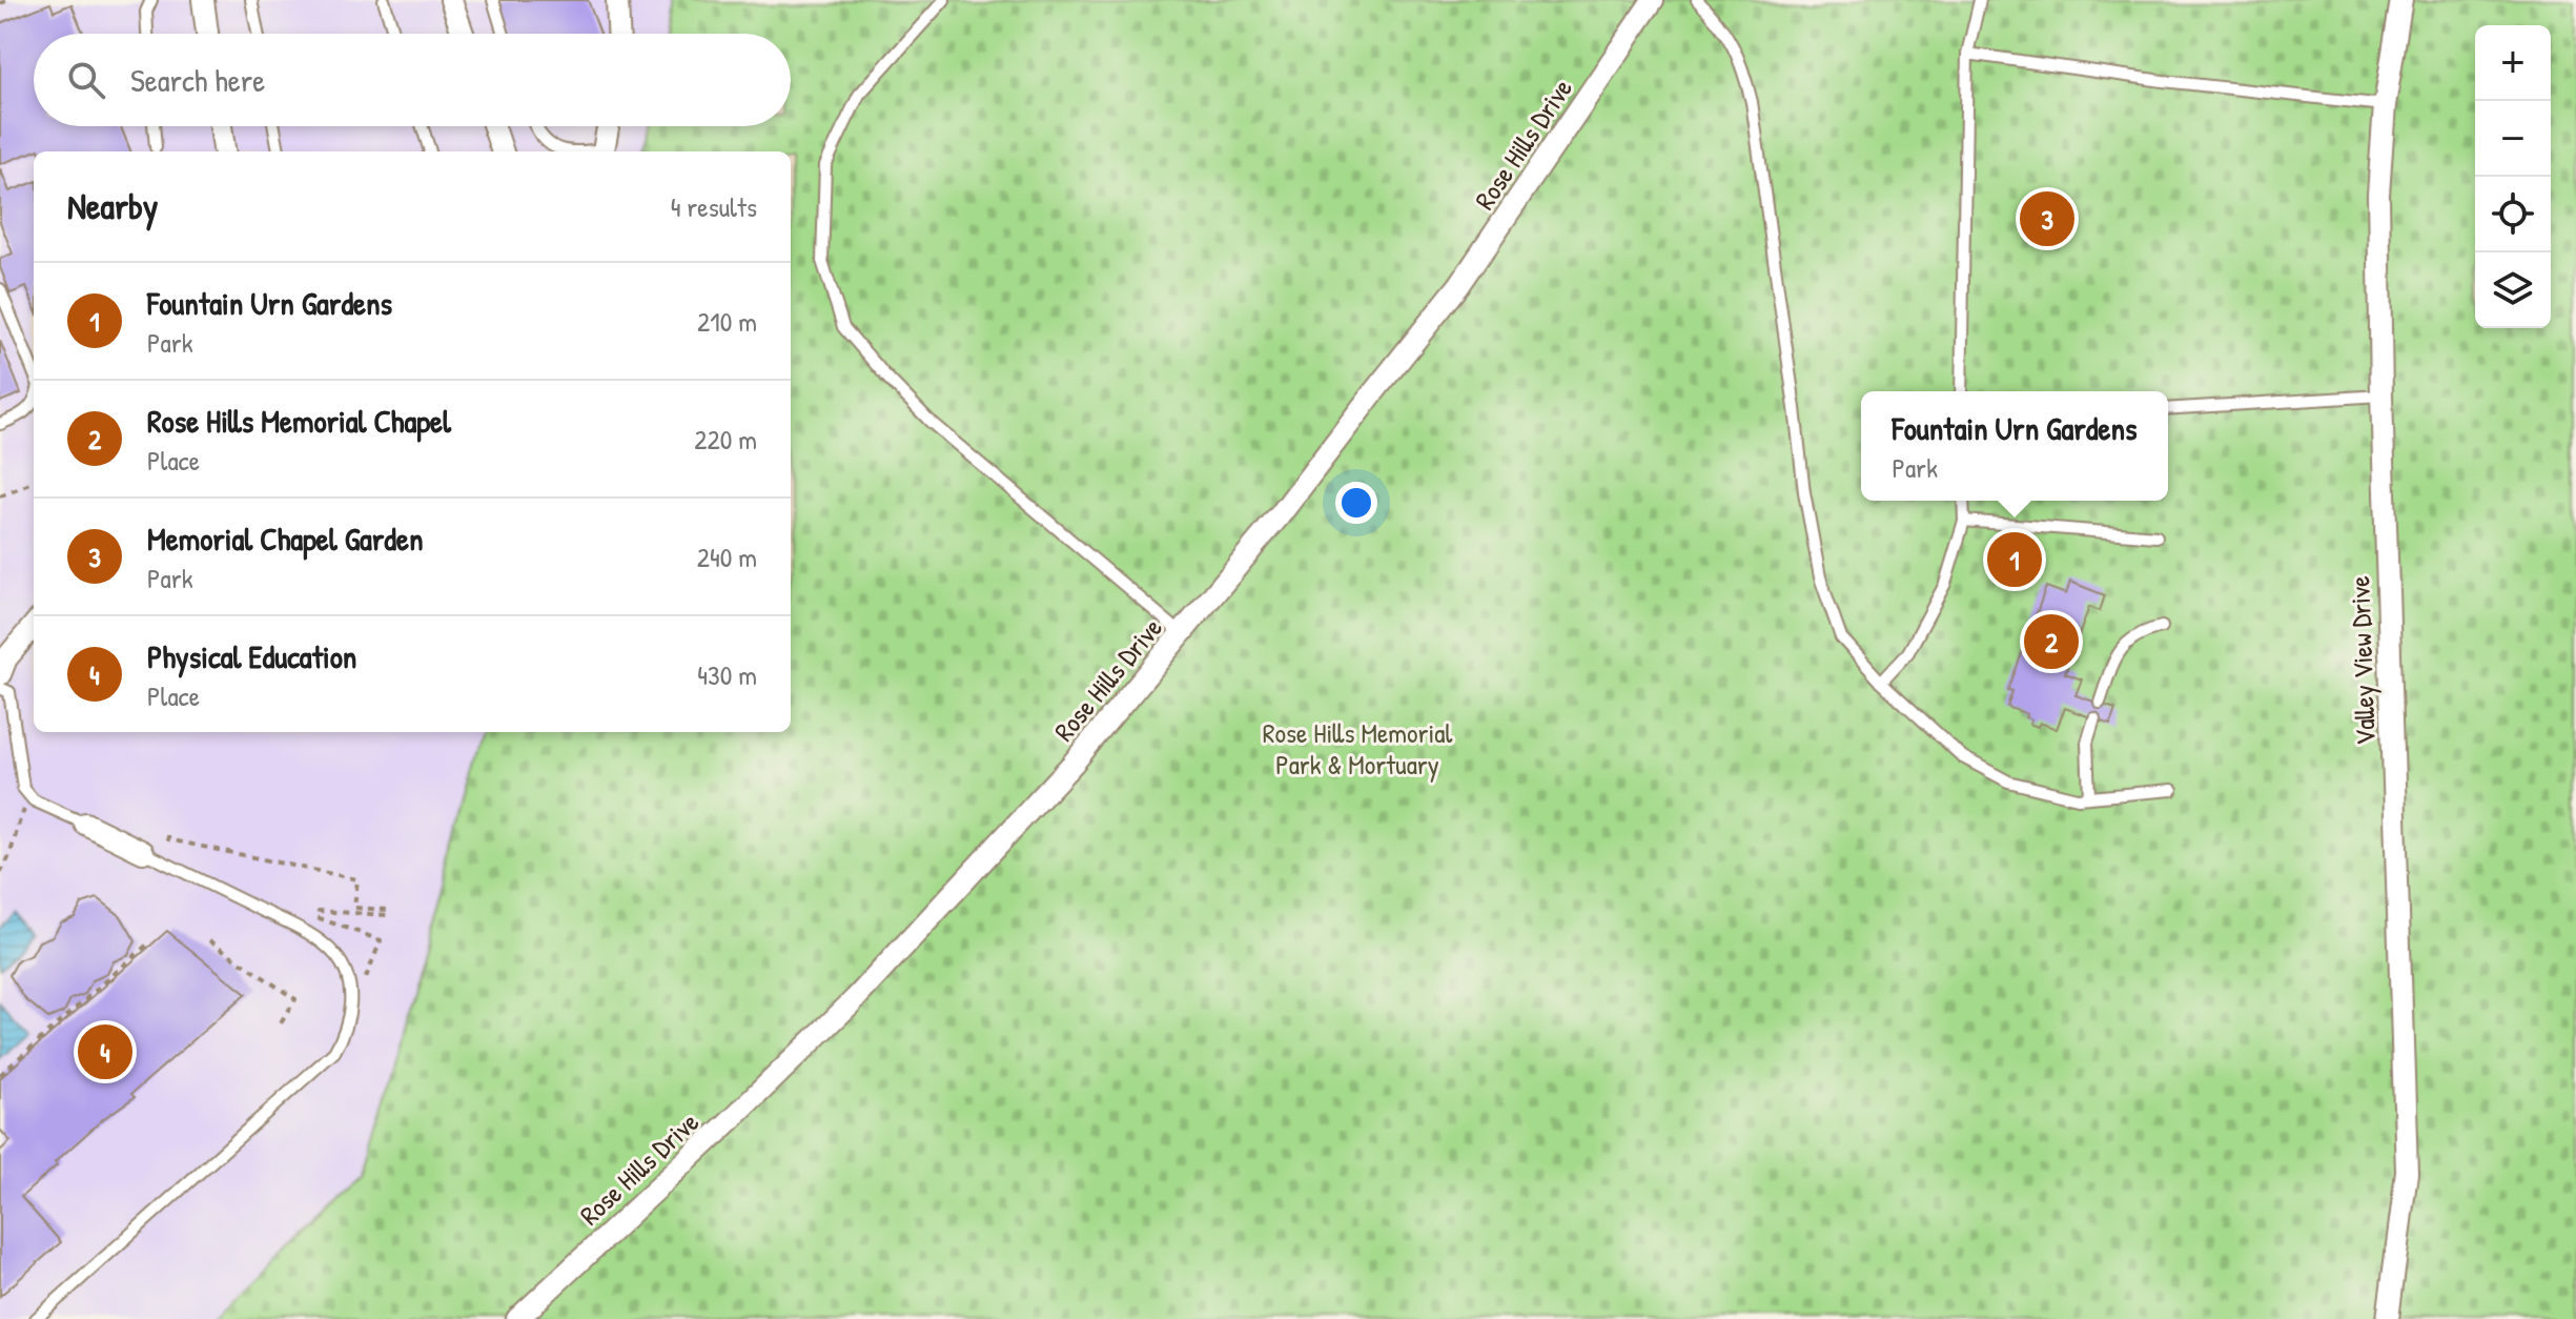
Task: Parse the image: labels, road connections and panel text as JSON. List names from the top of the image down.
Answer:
{
  "streets": {
    "street": ["Rose Hills Drive", "Valley View Drive"]
  },
  "parks": ["Rose Hills Memorial Park & Mortuary"],
  "page": {
    "map_buttons": ["+", "−"],
    "search": "Search here",
    "heading": ["Nearby", "4 results"],
    "pins": [
      "3",
      "1",
      "2",
      "4"
    ],
    "list": [
      {
        "mark": "1",
        "name": "Fountain Urn Gardens",
        "note": "Park",
        "value": "210 m"
      },
      {
        "mark": "2",
        "name": "Rose Hills Memorial Chapel",
        "note": "Place",
        "value": "220 m"
      },
      {
        "mark": "3",
        "name": "Memorial Chapel Garden",
        "note": "Park",
        "value": "240 m"
      },
      {
        "mark": "4",
        "name": "Physical Education",
        "note": "Place",
        "value": "430 m"
      }
    ],
    "popup": ["Fountain Urn Gardens", "Park"]
  }
}
